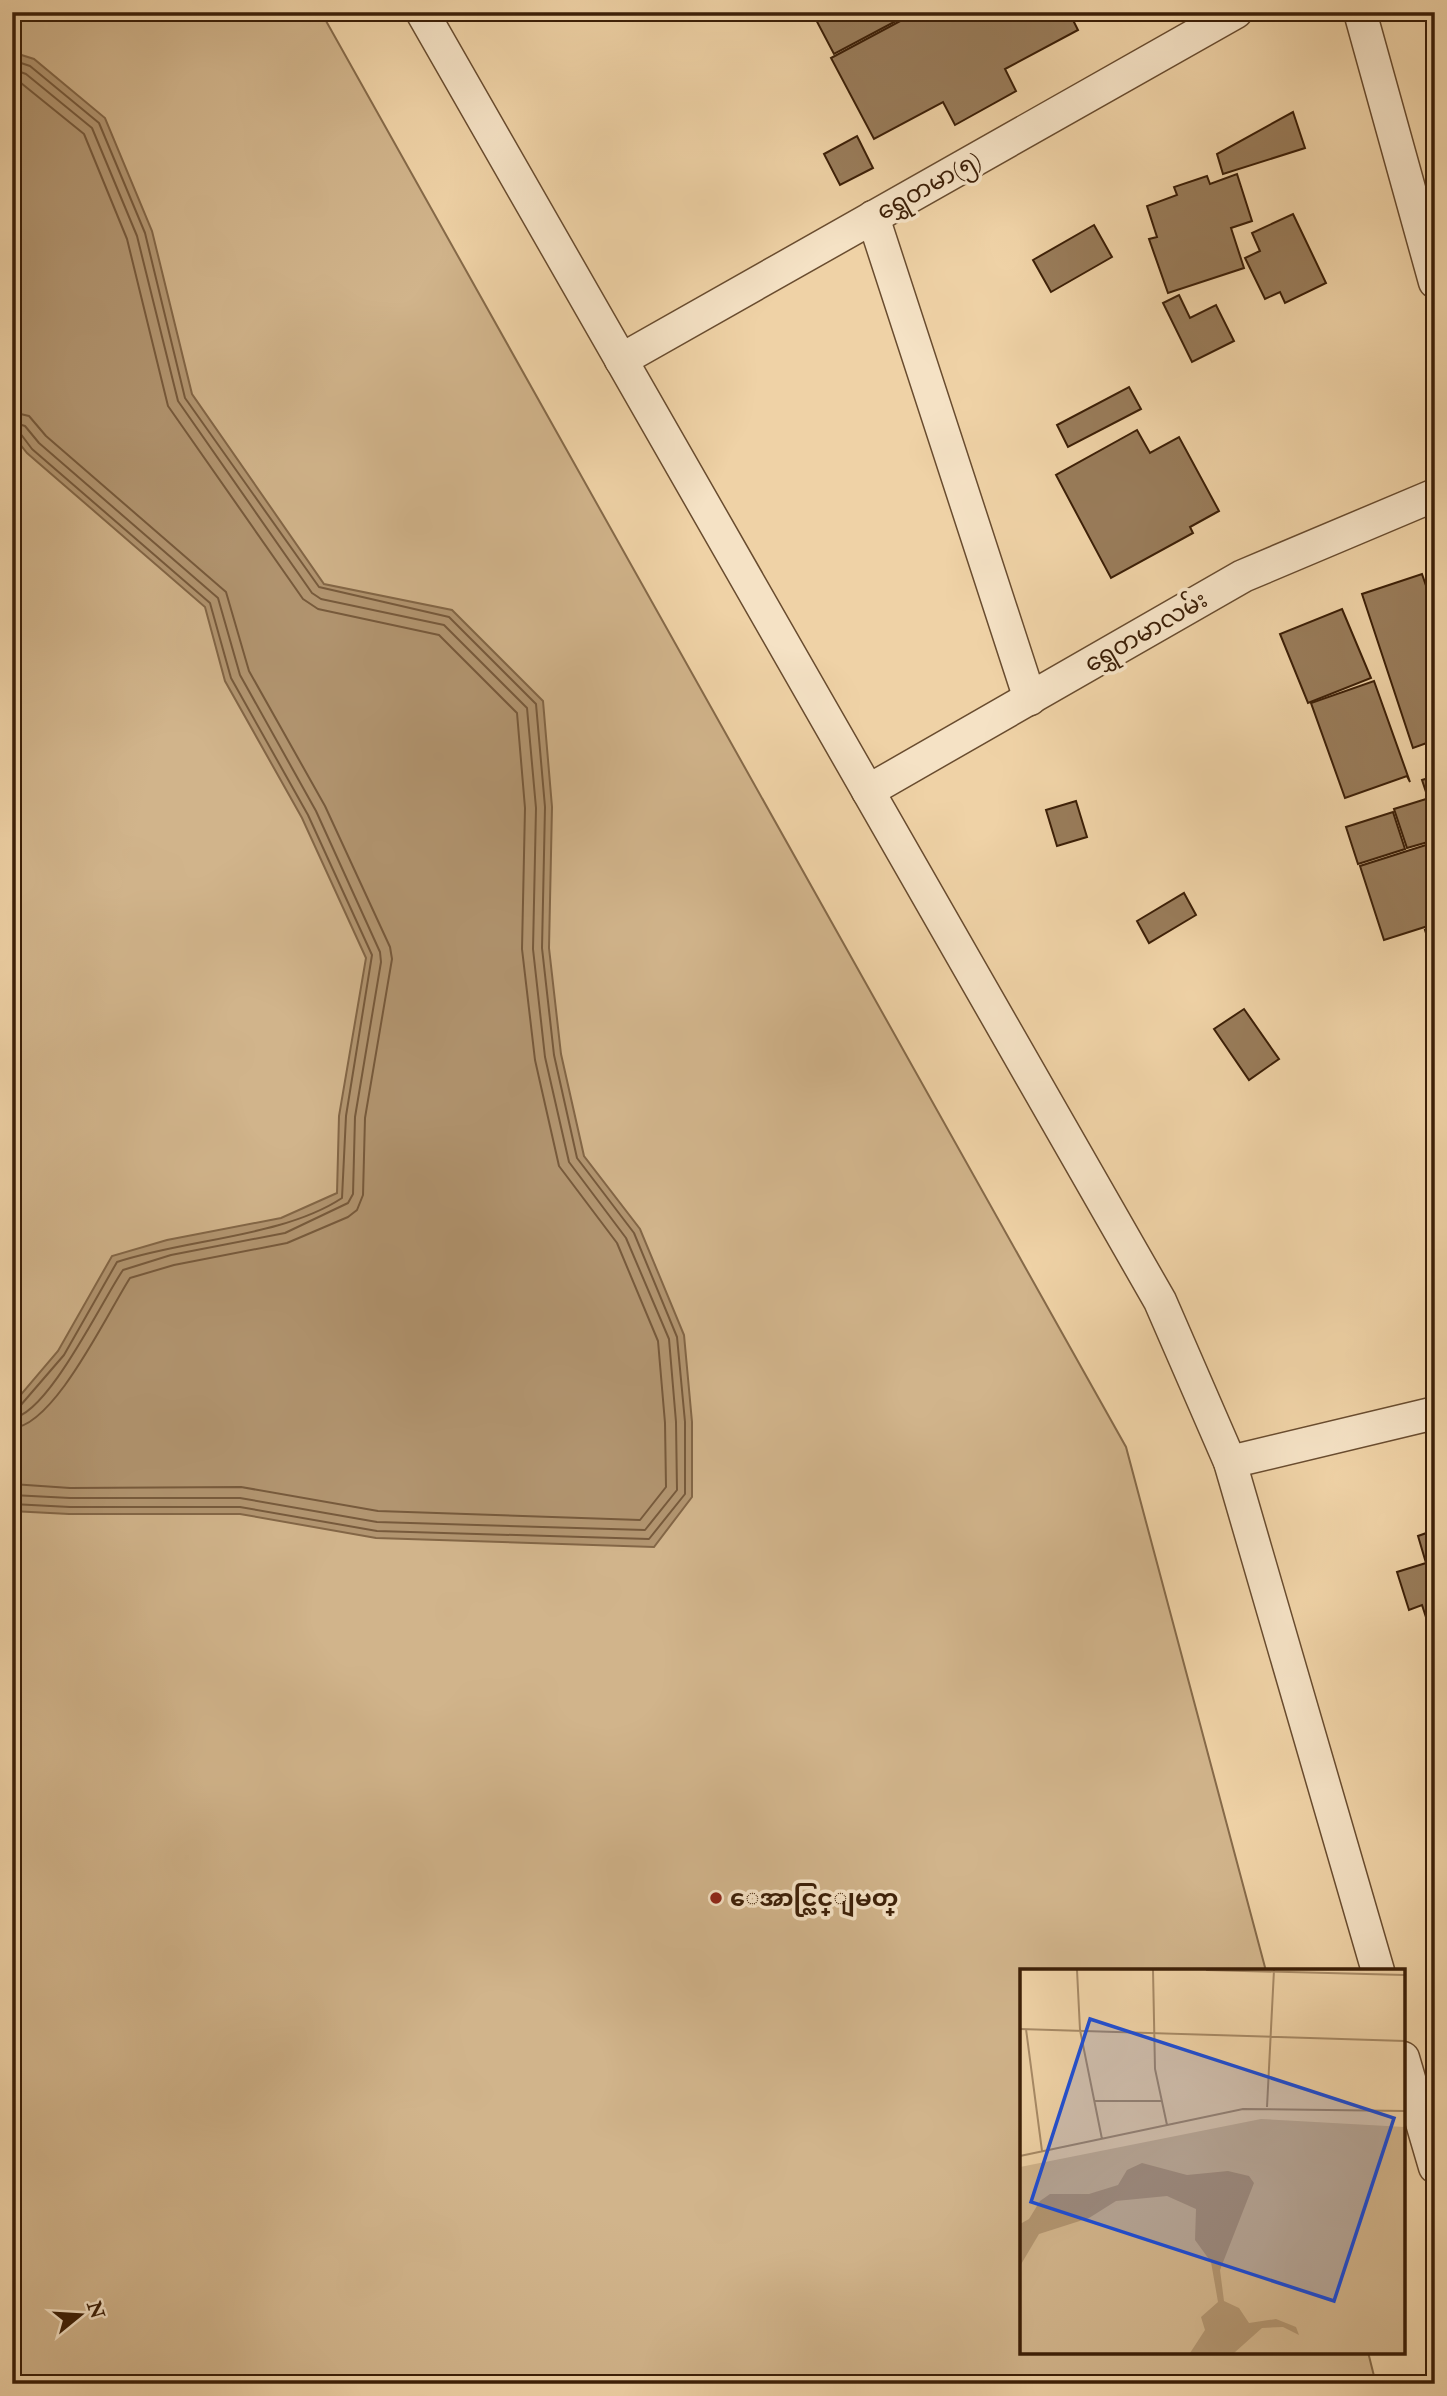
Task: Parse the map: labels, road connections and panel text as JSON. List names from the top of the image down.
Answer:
{
  "streets": {
    "street": ["ရွှေတမာ(၅)", "ရွှေတမာလမ်း"]
  },
  "places": ["ေအာင္လြင္ျမတ္"],
  "north": "right"
}
